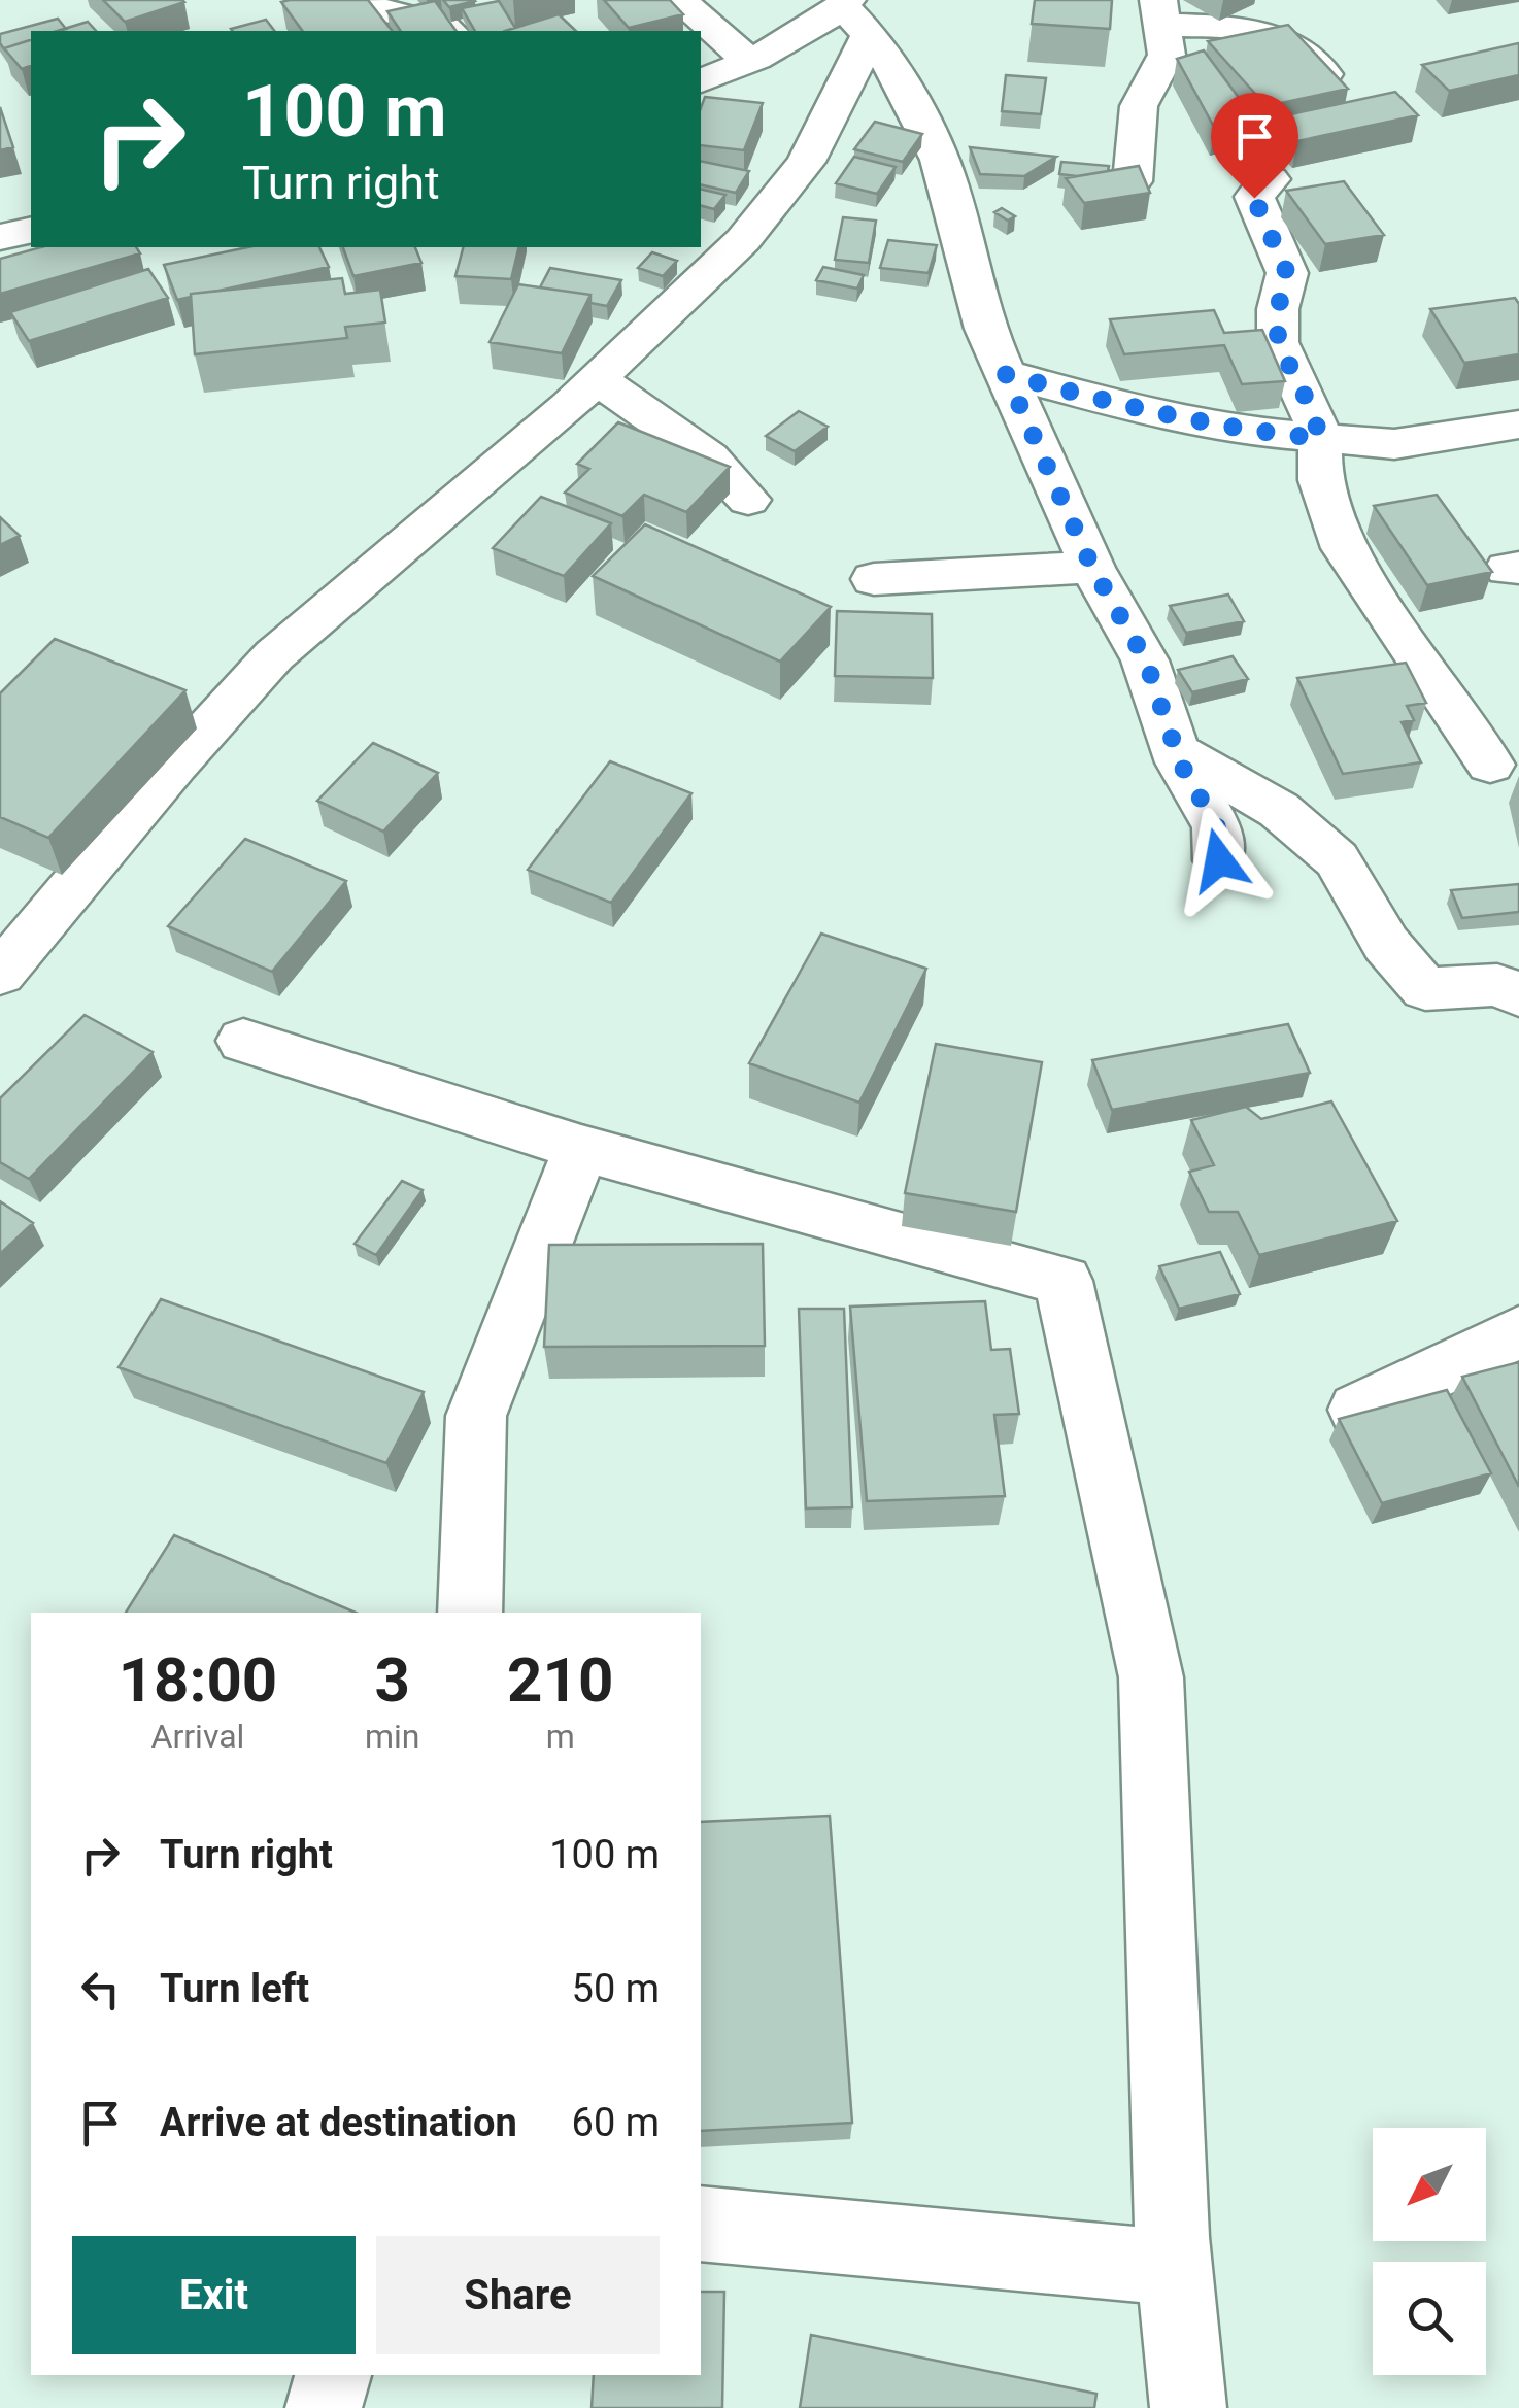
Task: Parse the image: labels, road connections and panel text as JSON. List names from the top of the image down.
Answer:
{
  "north": "bottom left",
  "page": {
    "turn": ["100 m", "Turn right"],
    "eta": [
      "18:00",
      "Arrival",
      "3",
      "min",
      "210",
      "m"
    ],
    "list": [
      {
        "name": "Turn right",
        "value": "100 m"
      },
      {
        "name": "Turn left",
        "value": "50 m"
      },
      {
        "name": "Arrive at destination",
        "value": "60 m"
      }
    ],
    "buttons": ["Exit", "Share"]
  }
}
